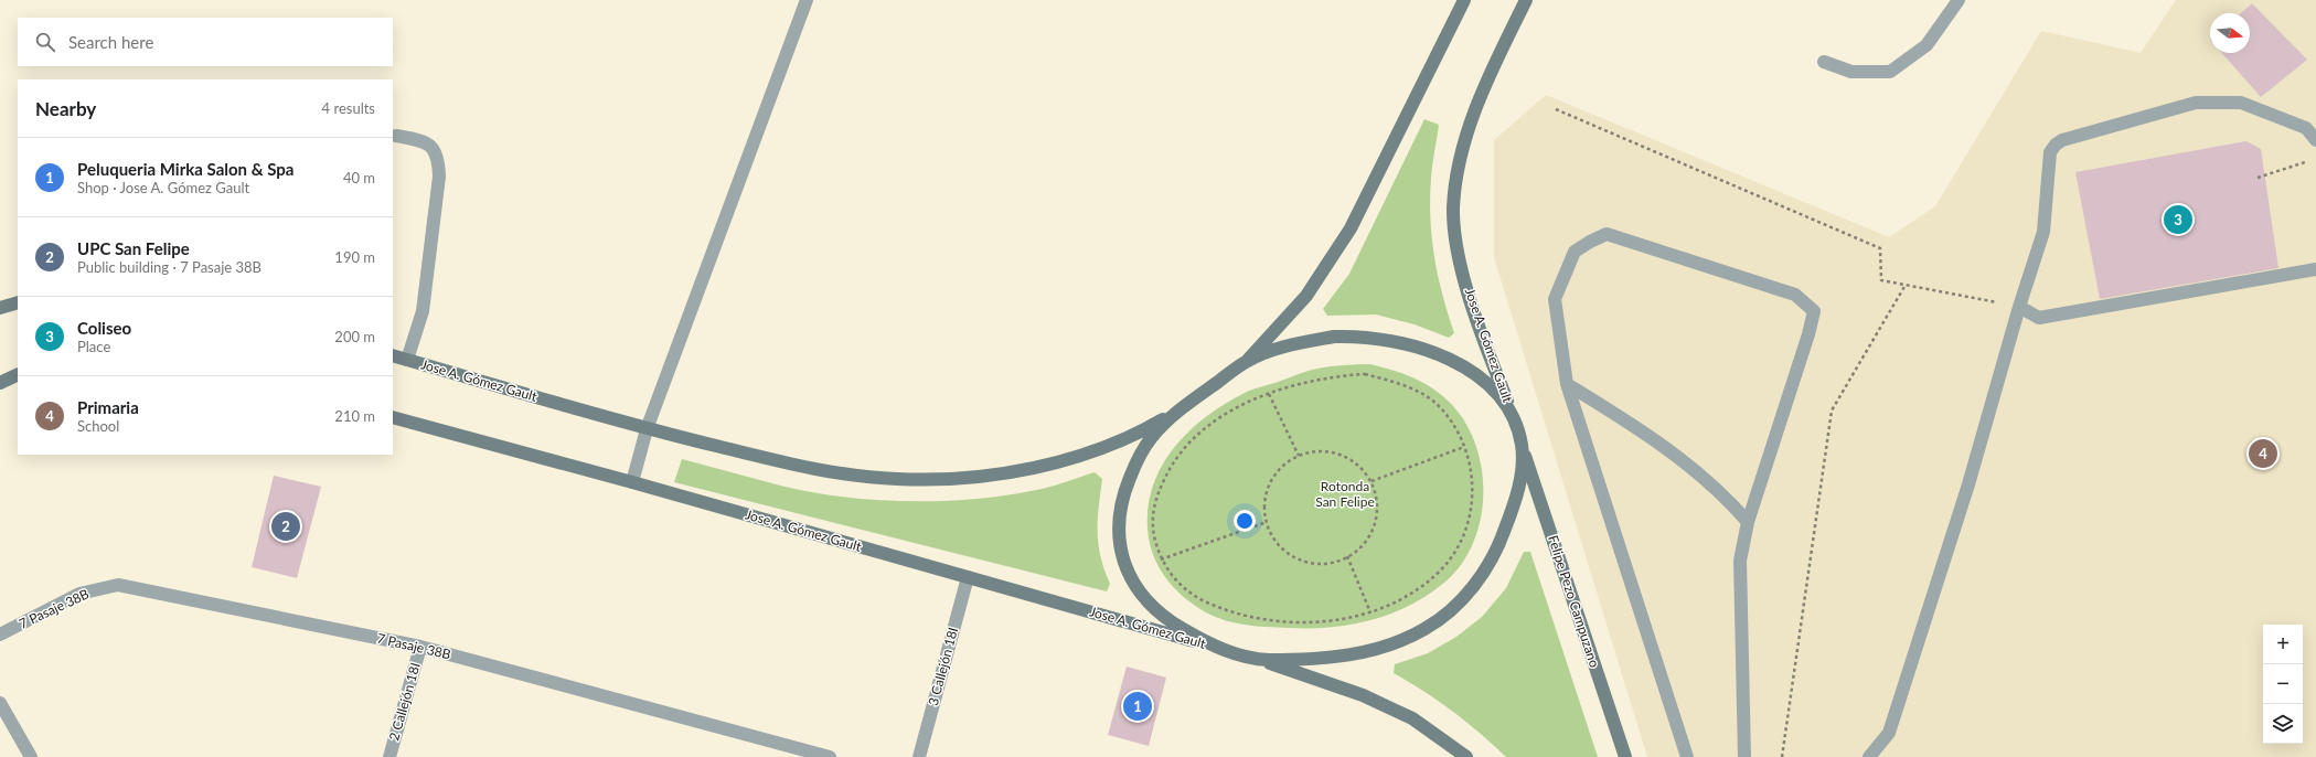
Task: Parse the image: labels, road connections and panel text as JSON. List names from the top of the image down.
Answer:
{
  "streets": {
    "main road": ["Jose A. Gómez Gault", "Felipe Pezo Campuzano"],
    "street": ["7 Pasaje 38B", "3 Callejón 18I", "2 Callejón 18I"]
  },
  "crossings": [
    ["Jose A. Gómez Gault", "Felipe Pezo Campuzano"],
    ["Jose A. Gómez Gault", "3 Callejón 18I"],
    ["7 Pasaje 38B", "2 Callejón 18I"]
  ],
  "parks": ["Rotonda San Felipe"],
  "north": "right",
  "page": {
    "search": "Search here",
    "heading": ["Nearby", "4 results"],
    "list": [
      {
        "mark": "1",
        "name": "Peluqueria Mirka Salon & Spa",
        "note": "Shop · Jose A. Gómez Gault",
        "value": "40 m"
      },
      {
        "mark": "2",
        "name": "UPC San Felipe",
        "note": "Public building · 7 Pasaje 38B",
        "value": "190 m"
      },
      {
        "mark": "3",
        "name": "Coliseo",
        "note": "Place",
        "value": "200 m"
      },
      {
        "mark": "4",
        "name": "Primaria",
        "note": "School",
        "value": "210 m"
      }
    ],
    "pins": [
      "3",
      "4",
      "2",
      "1"
    ],
    "map_buttons": ["+", "−"]
  }
}
